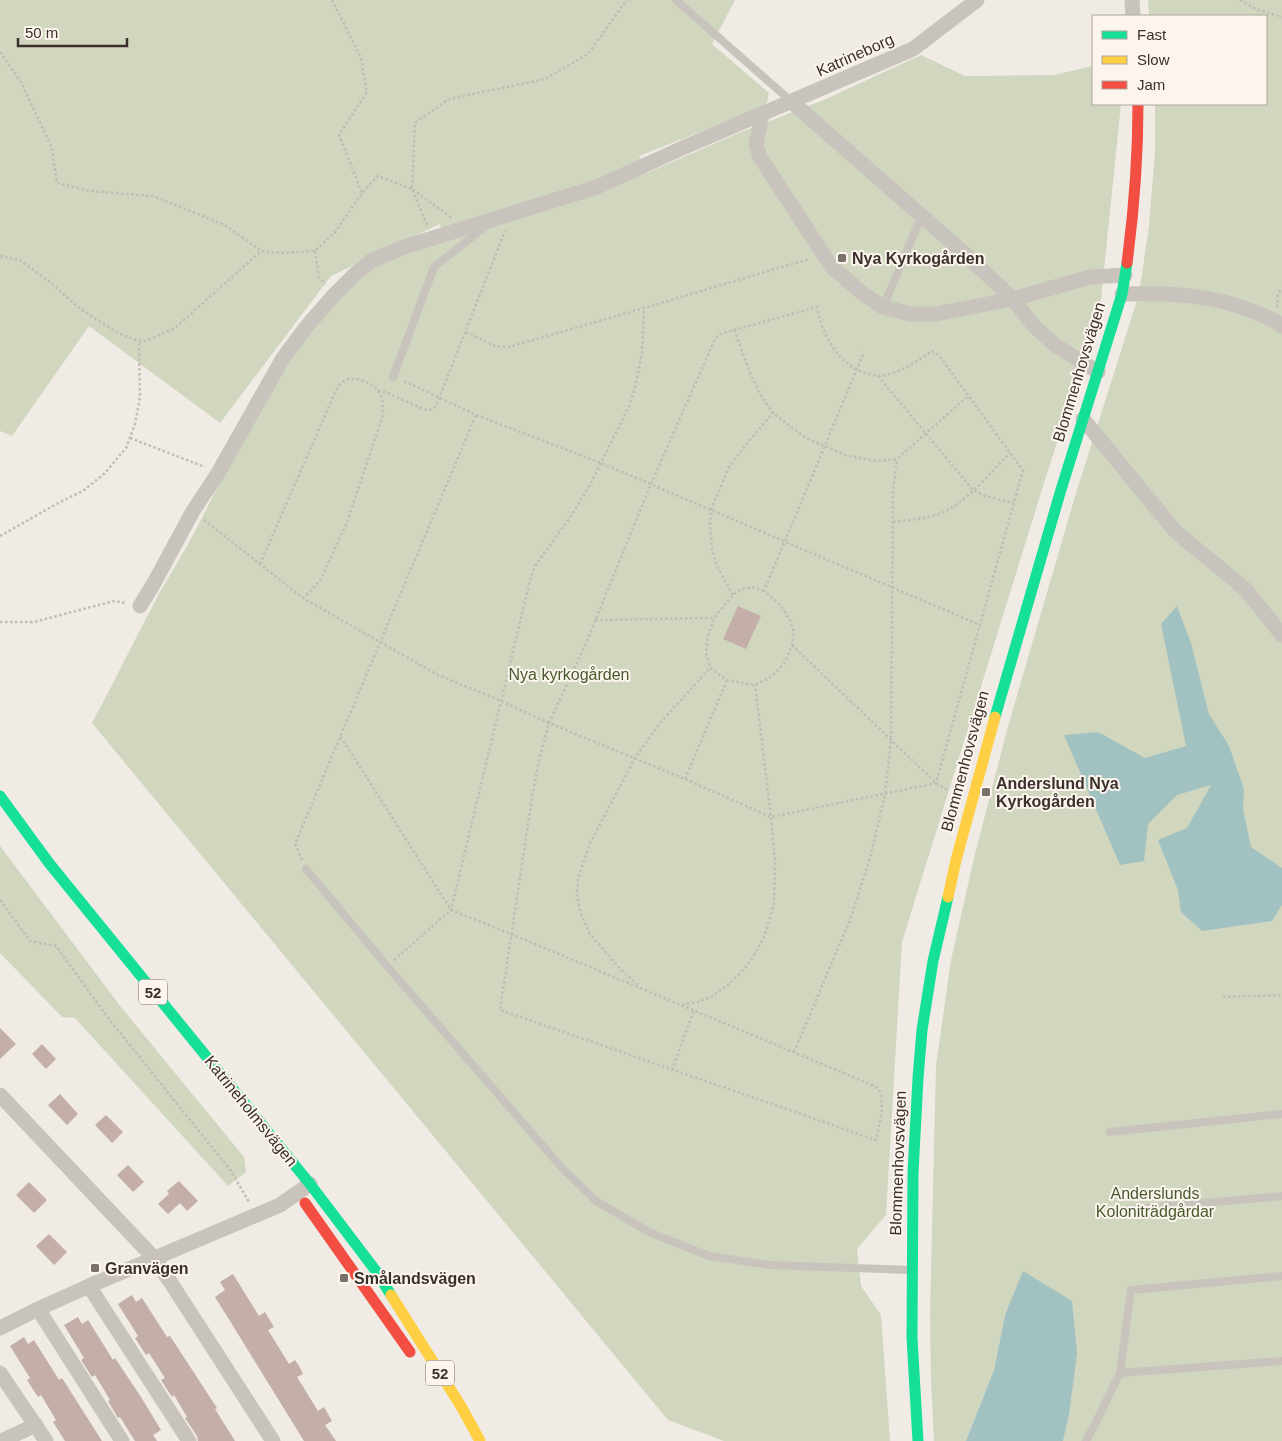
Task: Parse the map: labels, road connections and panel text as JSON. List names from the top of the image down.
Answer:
{
  "streets": {
    "street": [
      "Katrineborg",
      "Blommenhovsvägen",
      "52",
      "Katrineholmsvägen"
    ]
  },
  "parks": ["Nya kyrkogården", "Anderslunds Koloniträdgårdar"],
  "places": {
    "transit": [
      "Nya Kyrkogården",
      "Anderslund Nya Kyrkogården",
      "Granvägen",
      "Smålandsvägen"
    ]
  },
  "legend": ["Fast", "Slow", "Jam"],
  "scale_bar": "50 m"
}
